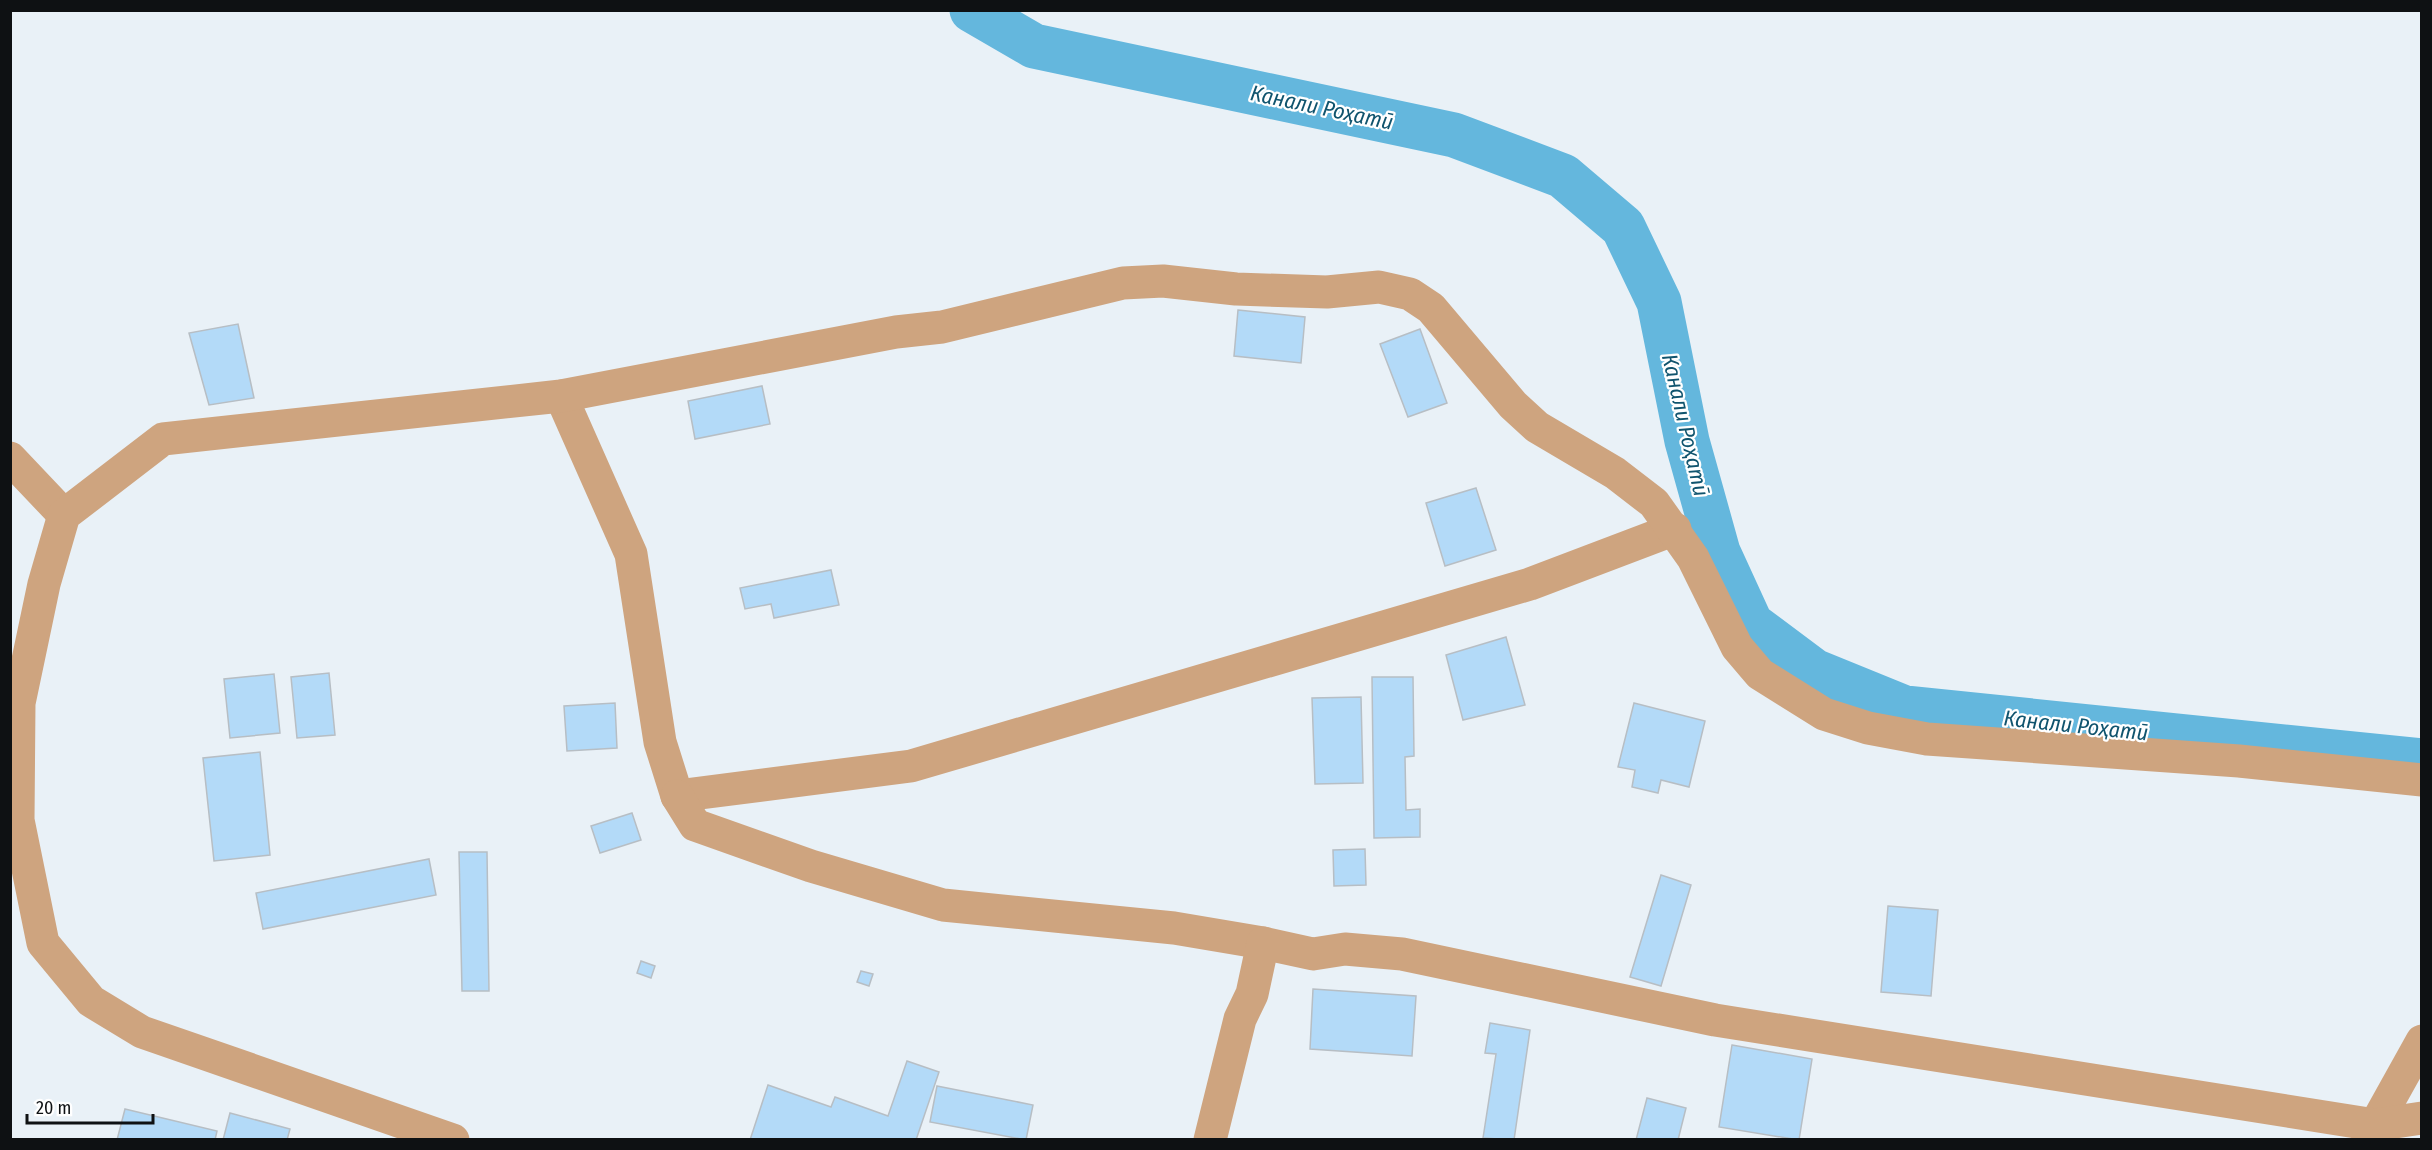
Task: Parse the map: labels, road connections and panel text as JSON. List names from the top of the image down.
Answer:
{
  "water": ["Канали Роҳатӣ"],
  "scale_bar": "20 m"
}
